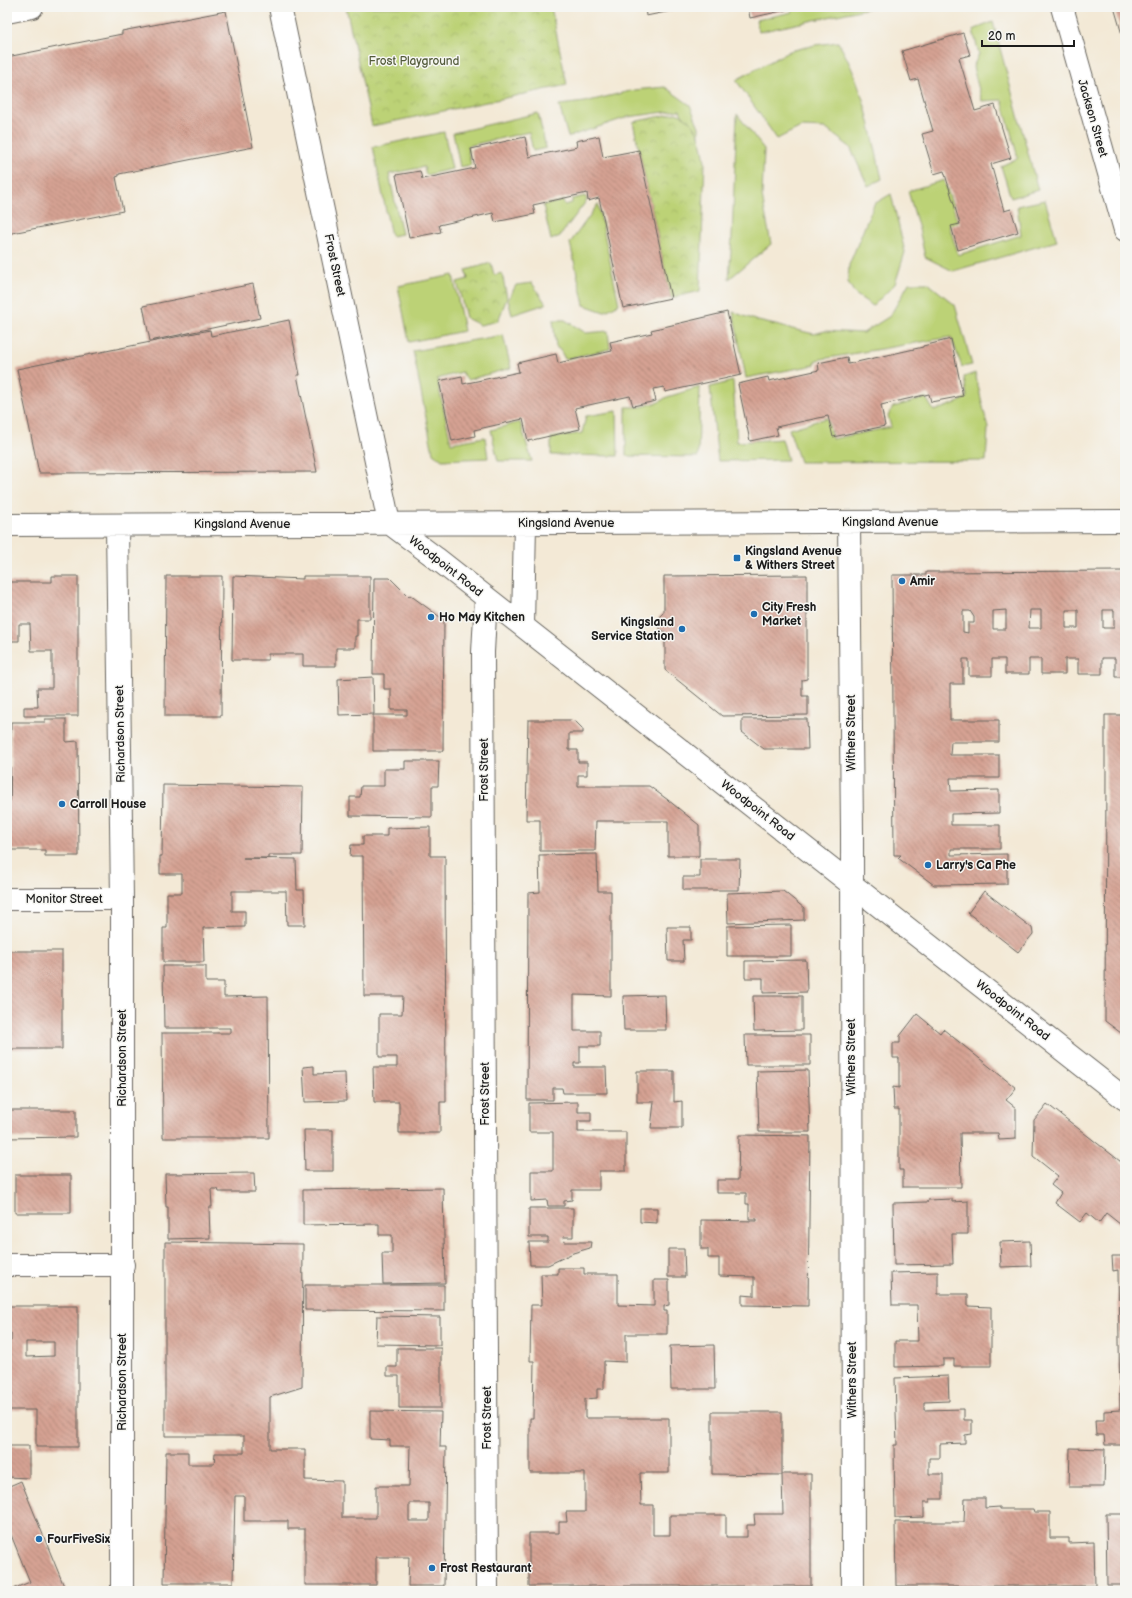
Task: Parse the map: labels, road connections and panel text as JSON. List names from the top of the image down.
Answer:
{
  "streets": {
    "street": [
      "Jackson Street",
      "Frost Street",
      "Kingsland Avenue",
      "Woodpoint Road",
      "Withers Street",
      "Richardson Street",
      "Monitor Street"
    ]
  },
  "crossings": [
    ["Frost Street", "Kingsland Avenue"],
    ["Frost Street", "Woodpoint Road"],
    ["Kingsland Avenue", "Woodpoint Road"],
    ["Kingsland Avenue", "Withers Street"],
    ["Kingsland Avenue", "Richardson Street"],
    ["Woodpoint Road", "Withers Street"],
    ["Richardson Street", "Monitor Street"]
  ],
  "parks": ["Frost Playground"],
  "places": {
    "transit": ["Kingsland Avenue & Withers Street"],
    "other": [
      "Amir",
      "City Fresh Market",
      "Ho May Kitchen",
      "Kingsland Service Station",
      "Carroll House",
      "Larry's Ca Phe",
      "FourFiveSix",
      "Frost Restaurant"
    ]
  },
  "scale_bar": "20 m"
}
